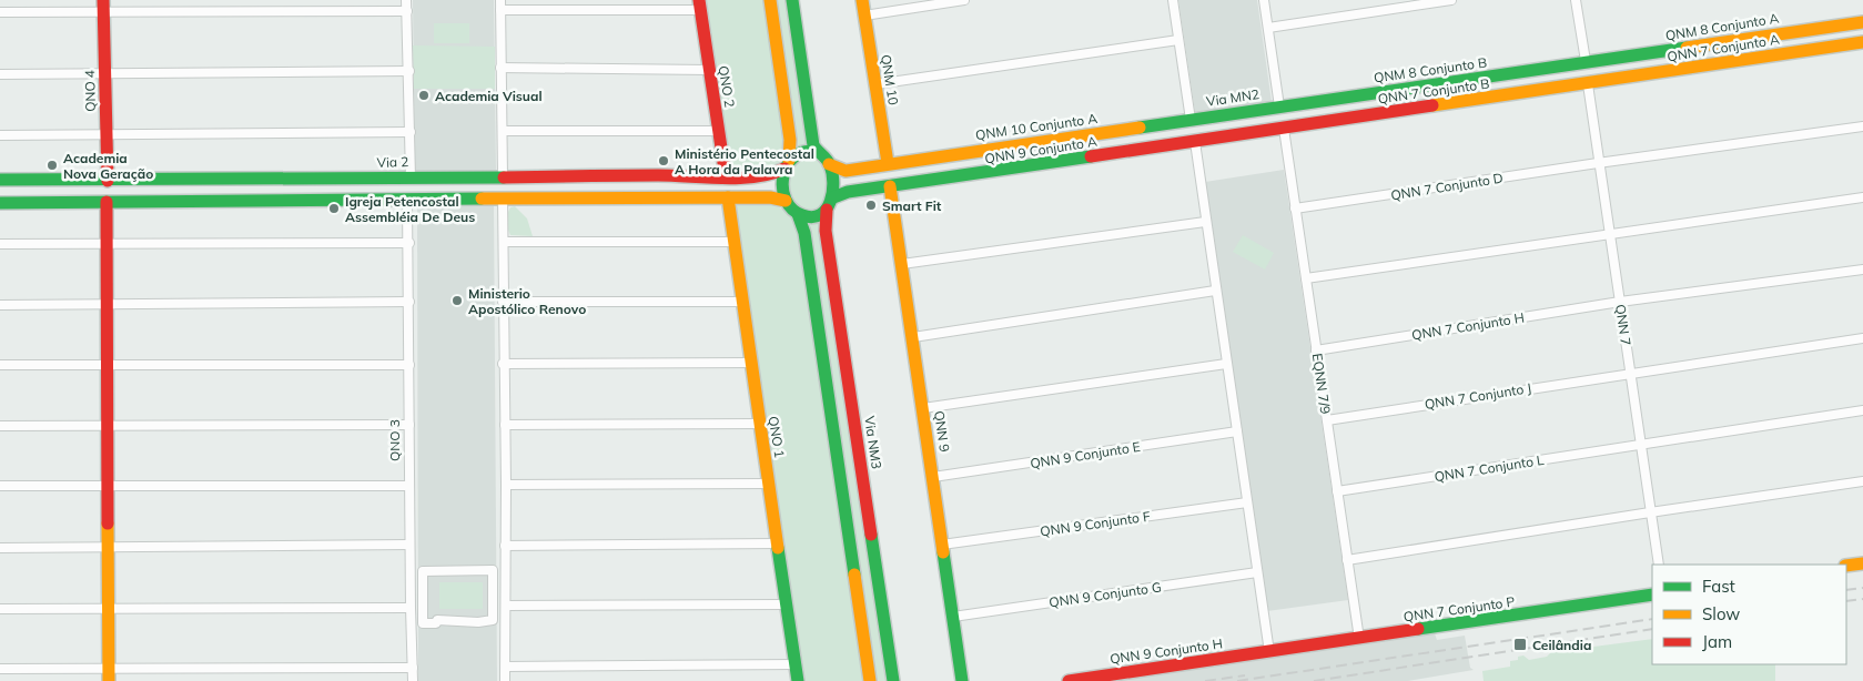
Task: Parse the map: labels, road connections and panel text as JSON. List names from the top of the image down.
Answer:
{
  "streets": {
    "main road": [
      "QNM 8 Conjunto A",
      "QNN 7 Conjunto A",
      "QNM 8 Conjunto B",
      "QNM 10",
      "QNO 2",
      "QNO 4",
      "QNN 7 Conjunto B",
      "Via MN2",
      "QNM 10 Conjunto A",
      "QNN 9 Conjunto A",
      "Via 2",
      "QNN 9",
      "QNO 1",
      "Via NM3",
      "QNN 7 Conjunto P",
      "QNN 9 Conjunto H"
    ],
    "street": [
      "QNN 7 Conjunto D",
      "QNN 7",
      "QNN 7 Conjunto H",
      "EQNN 7/9",
      "QNN 7 Conjunto J",
      "QNO 3",
      "QNN 9 Conjunto E",
      "QNN 7 Conjunto L",
      "QNN 9 Conjunto F",
      "QNN 9 Conjunto G"
    ]
  },
  "crossings": [
    ["QNM 8 Conjunto A", "QNM 8 Conjunto B"],
    ["QNN 7 Conjunto A", "QNN 7 Conjunto B"],
    ["QNN 7 Conjunto A", "QNN 7"],
    ["QNM 8 Conjunto B", "Via MN2"],
    ["QNM 10", "QNM 10 Conjunto A"],
    ["QNO 2", "Via 2"],
    ["QNO 4", "Via 2"],
    ["QNN 7 Conjunto B", "QNN 7"],
    ["QNN 7 Conjunto B", "EQNN 7/9"],
    ["Via MN2", "QNM 10 Conjunto A"],
    ["QNN 9 Conjunto A", "QNN 9"],
    ["Via 2", "Via NM3"],
    ["QNN 7 Conjunto D", "QNN 7"],
    ["QNN 7 Conjunto D", "EQNN 7/9"],
    ["QNN 7", "QNN 7 Conjunto H"],
    ["QNN 7", "QNN 7 Conjunto J"],
    ["QNN 7", "QNN 7 Conjunto L"],
    ["QNN 7 Conjunto H", "EQNN 7/9"],
    ["EQNN 7/9", "QNN 7 Conjunto J"],
    ["EQNN 7/9", "QNN 7 Conjunto L"],
    ["EQNN 7/9", "QNN 7 Conjunto P"],
    ["QNN 9", "QNN 9 Conjunto E"],
    ["QNN 9", "QNN 9 Conjunto F"],
    ["QNN 9", "QNN 9 Conjunto G"],
    ["QNN 7 Conjunto P", "QNN 9 Conjunto H"]
  ],
  "places": {
    "other": [
      "Academia Visual",
      "Ministério Pentecostal A Hora da Palavra",
      "Academia Nova Geração",
      "Smart Fit",
      "Igreja Petencostal Assembléia De Deus",
      "Ministerio Apostólico Renovo"
    ],
    "transit": ["Ceilândia"]
  },
  "legend": ["Fast", "Slow", "Jam"]
}
